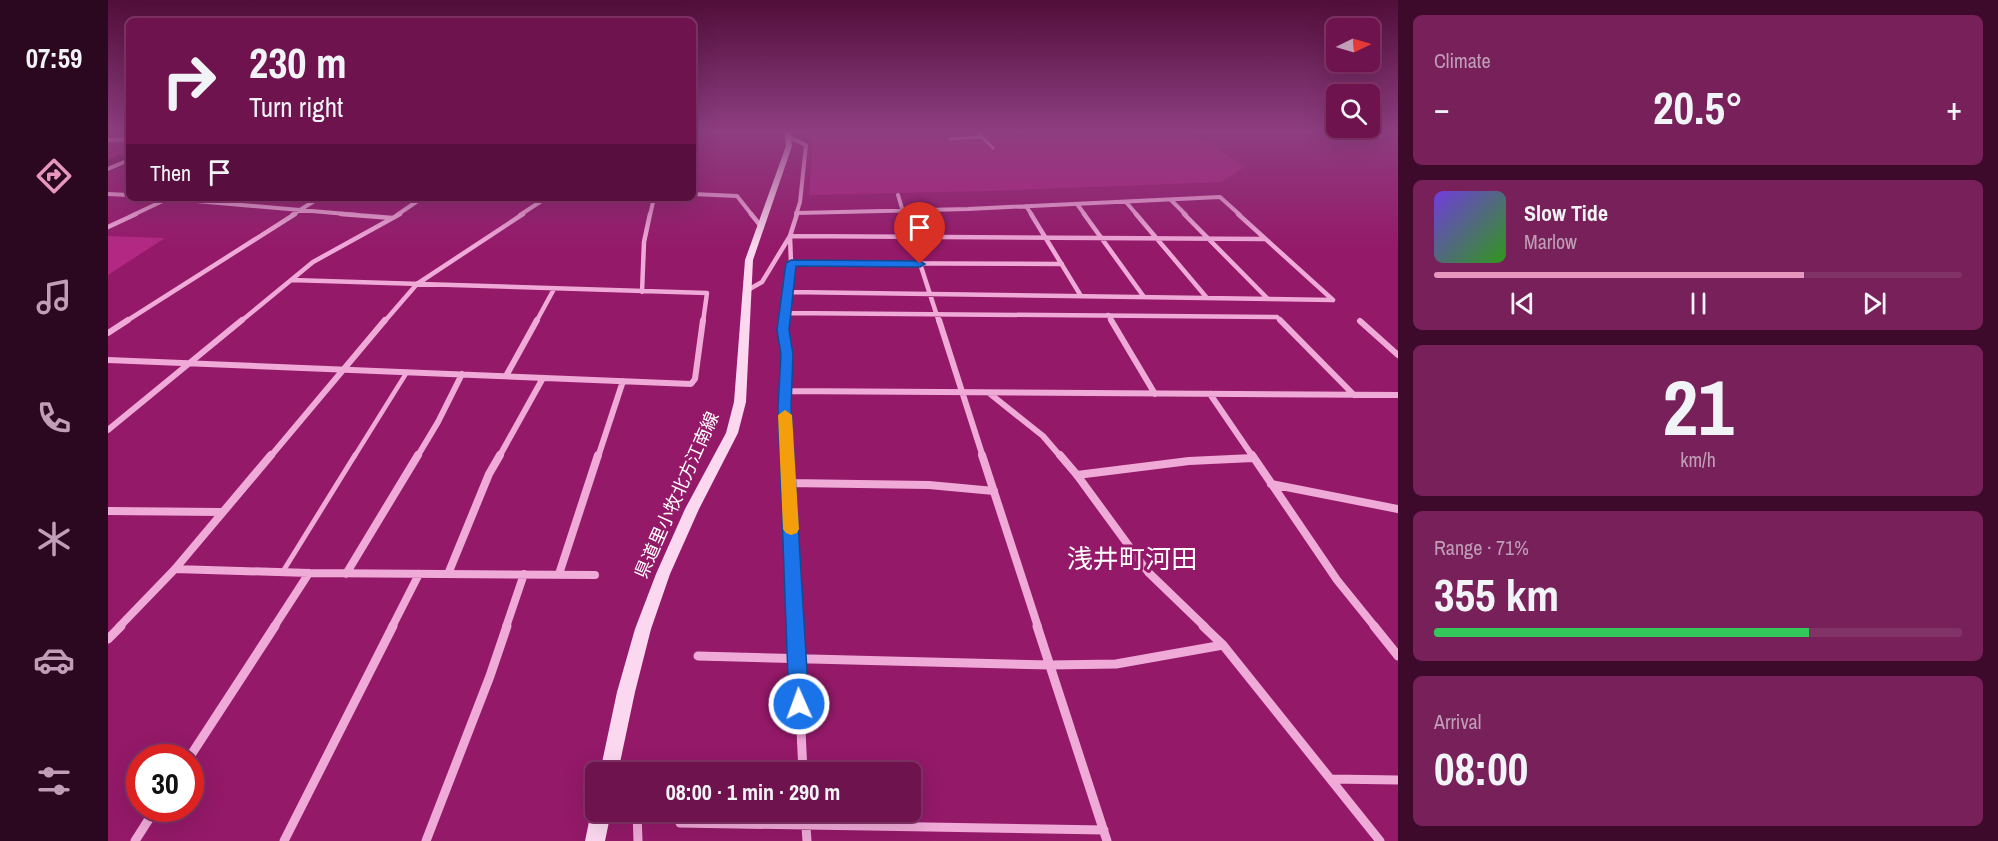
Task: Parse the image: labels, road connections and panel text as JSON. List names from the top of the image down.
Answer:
{
  "streets": {
    "main road": ["県道里小牧北方江南線"]
  },
  "districts": ["浅井町河田"],
  "north": "right",
  "page": {
    "tabs": "07:59",
    "tile": [
      "Climate",
      ["21", "km/h"],
      ["Range · 71%", "355 km"],
      ["Arrival", "08:00"]
    ],
    "turn": ["230 m", "Turn right"],
    "heat": ["−", "20.5°", "+"],
    "then": "Then",
    "song": ["Slow Tide", "Marlow"],
    "limit": "30",
    "trip": "08:00 · 1 min · 290 m"
  }
}
